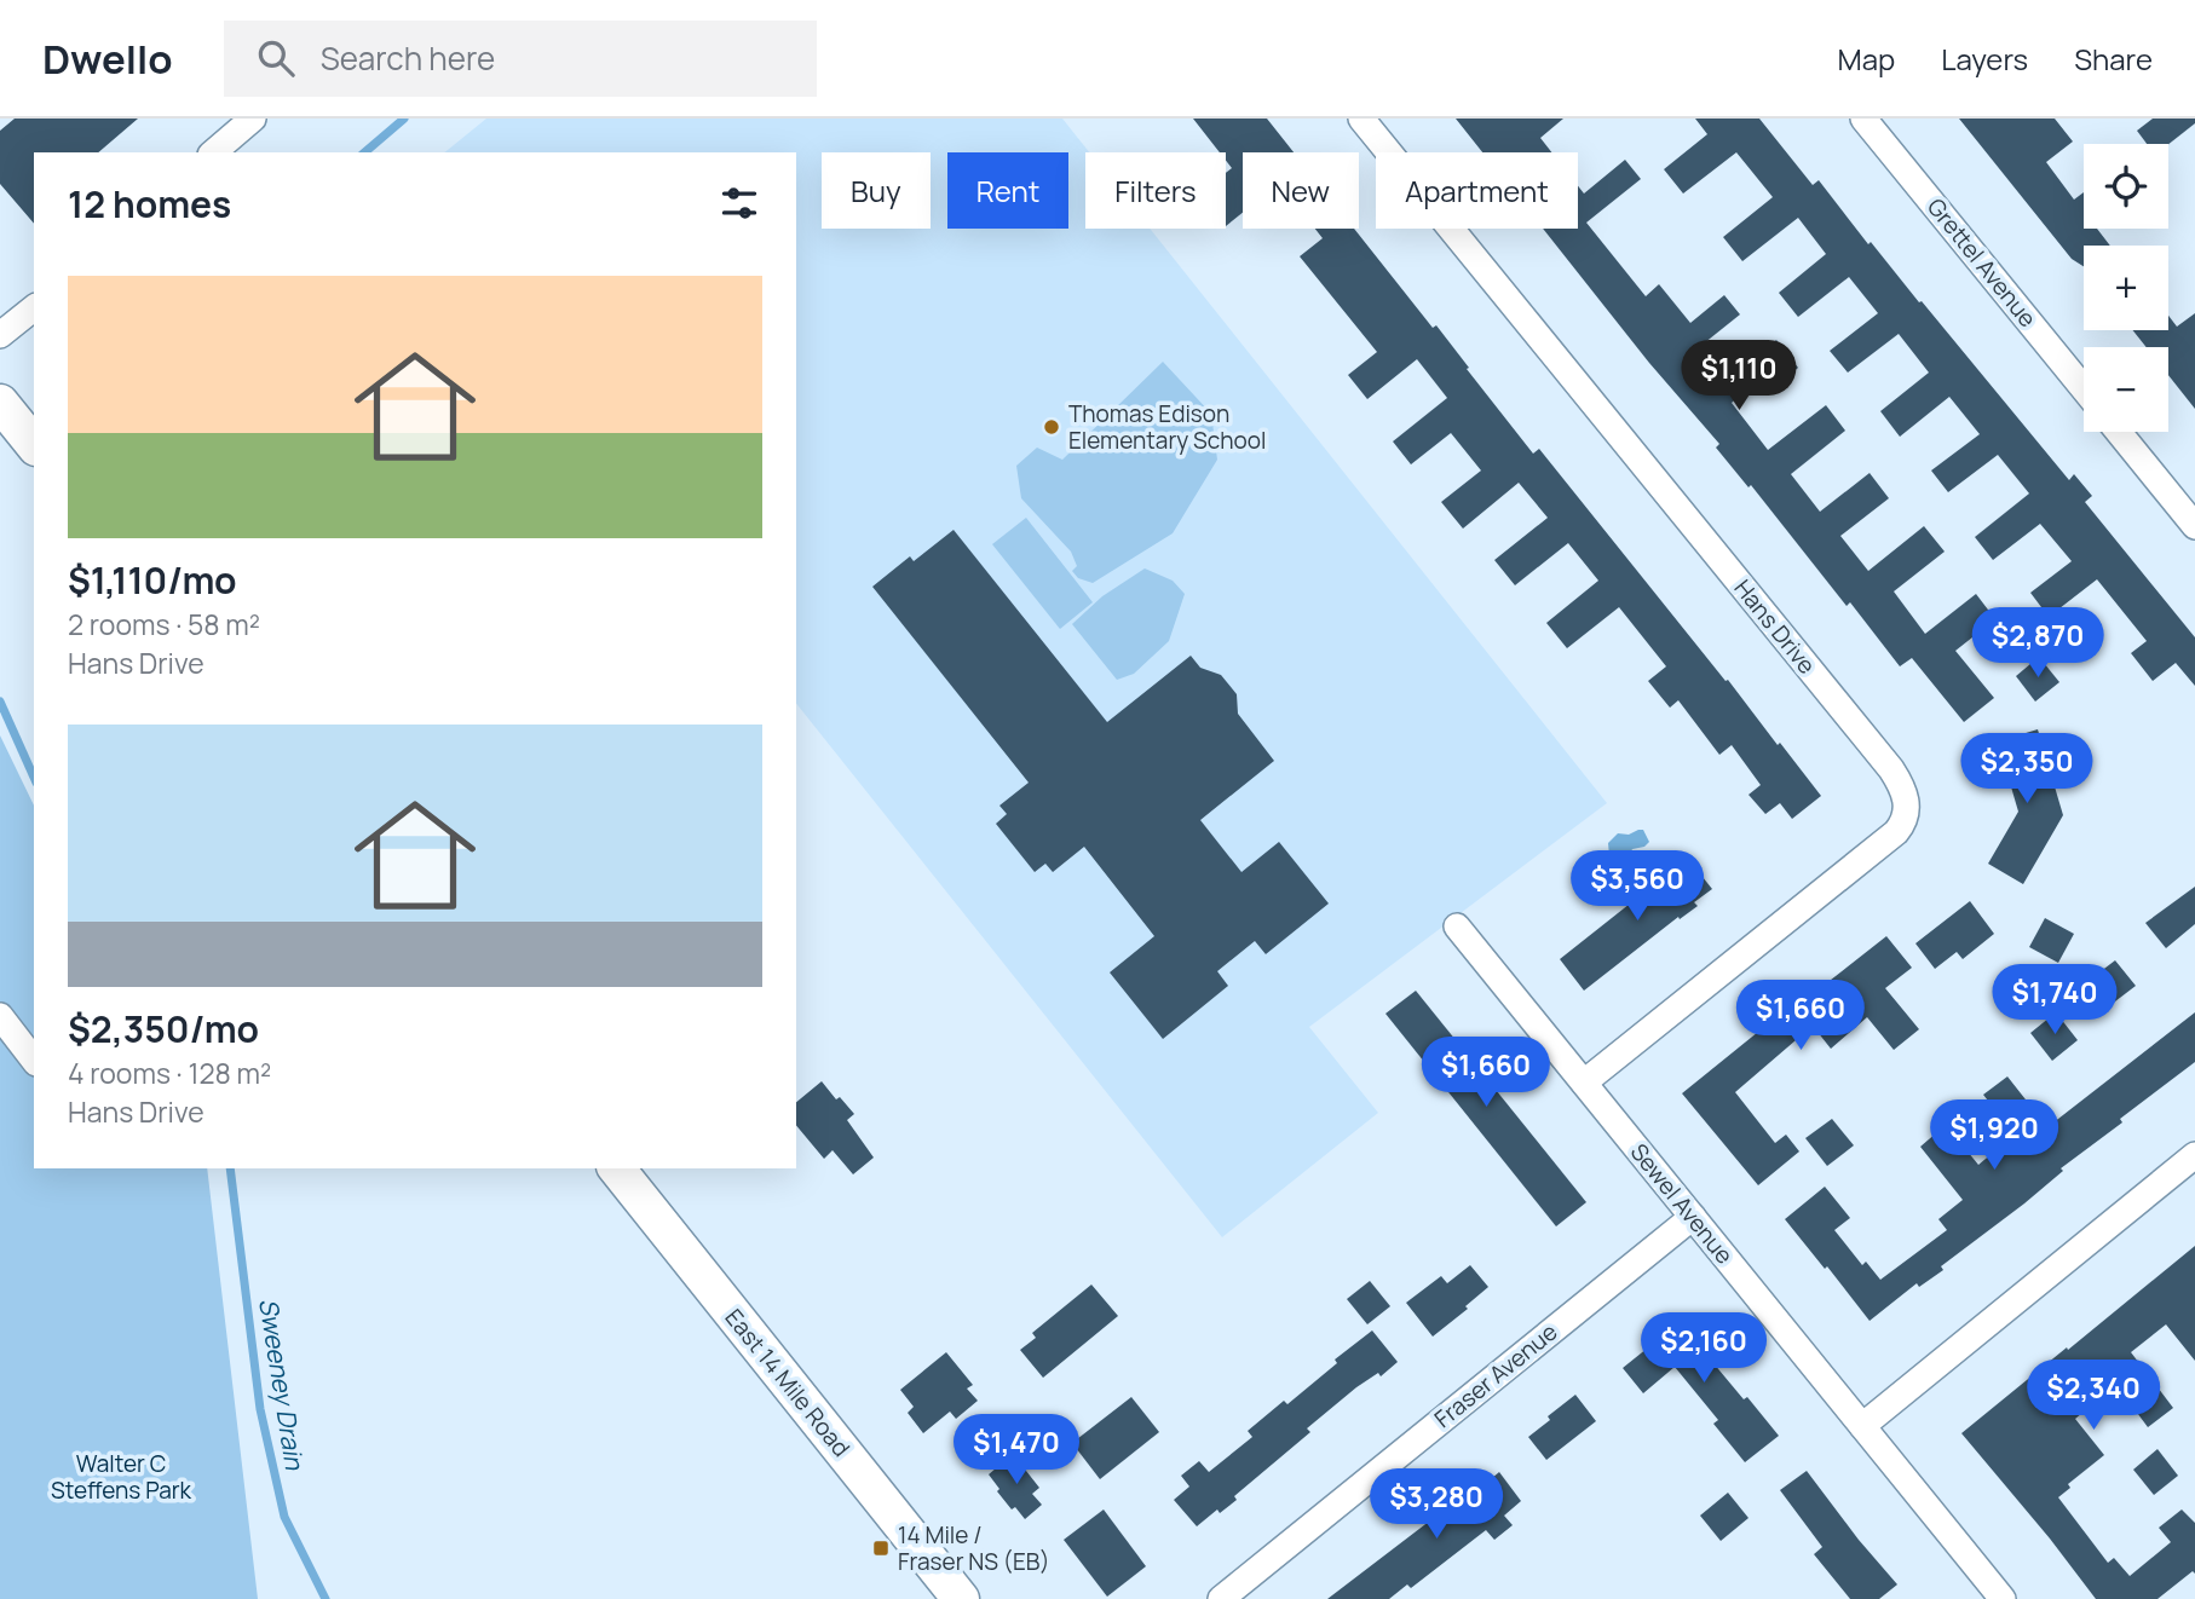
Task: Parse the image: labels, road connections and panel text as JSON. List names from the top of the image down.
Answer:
{
  "streets": {
    "main road": ["East 14 Mile Road"],
    "street": [
      "Grettel Avenue",
      "Hans Drive",
      "Sewel Avenue",
      "Fraser Avenue"
    ]
  },
  "crossings": [
    ["Hans Drive", "Sewel Avenue"],
    ["Sewel Avenue", "Fraser Avenue"]
  ],
  "water": ["Sweeney Drain"],
  "parks": ["Walter C Steffens Park"],
  "places": {
    "other": ["Thomas Edison Elementary School"],
    "transit": ["14 Mile / Fraser NS (EB)"]
  },
  "page": {
    "header": "Dwello",
    "search": "Search here",
    "nav": ["Map", "Layers", "Share"],
    "map_buttons": ["+", "−"],
    "chip": [
      "Buy",
      "Rent",
      "Filters",
      "New",
      "Apartment"
    ],
    "heading": "12 homes",
    "list": [
      {
        "name": "$1,110/mo",
        "note": "2 rooms · 58 m² · Hans Drive"
      },
      {
        "name": "$2,350/mo",
        "note": "4 rooms · 128 m² · Hans Drive"
      }
    ],
    "price": [
      "$1,110",
      "$2,870",
      "$2,350",
      "$3,560",
      "$1,740",
      "$1,660",
      "$1,660",
      "$1,920",
      "$2,160",
      "$2,340",
      "$1,470",
      "$3,280"
    ]
  }
}
